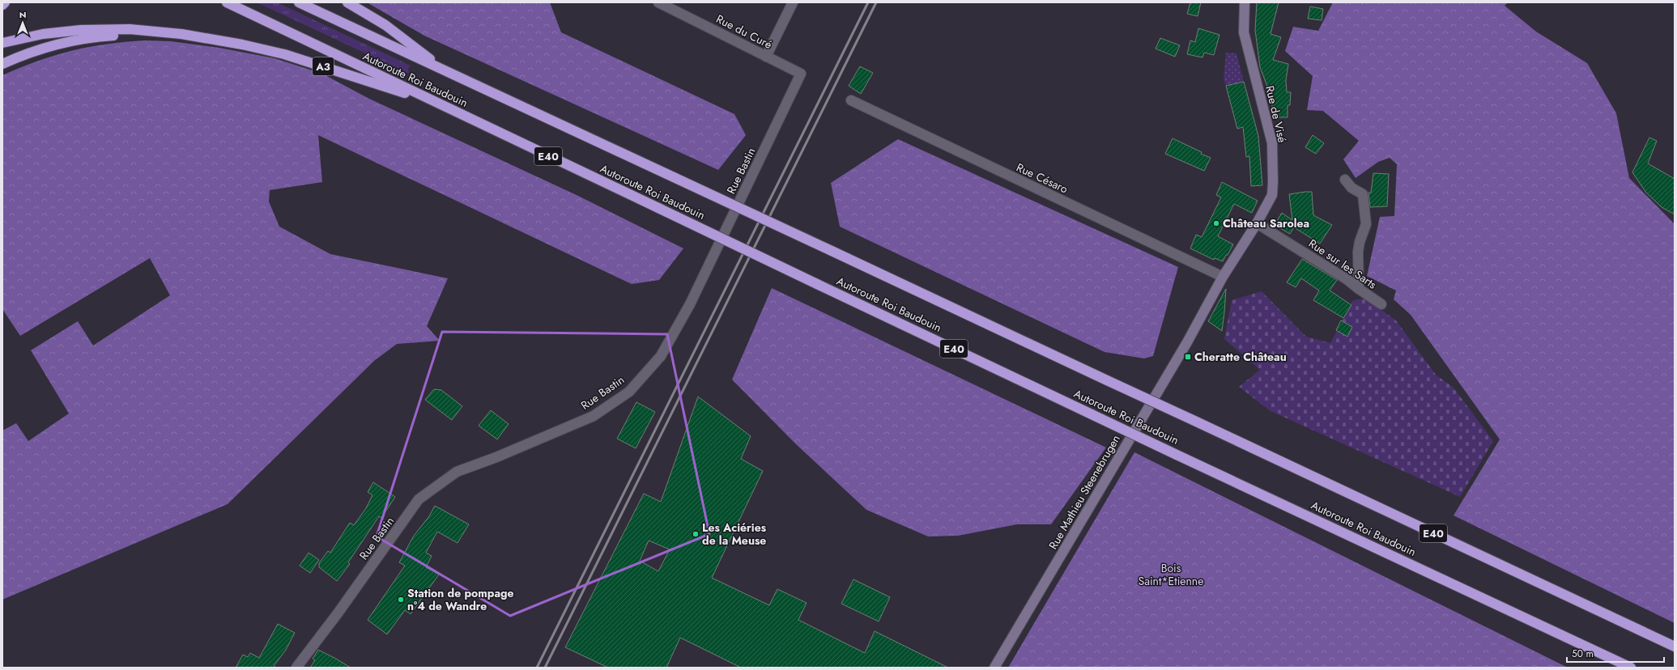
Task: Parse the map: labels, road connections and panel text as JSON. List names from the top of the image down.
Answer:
{
  "streets": {
    "highway": ["A3", "Autoroute Roi Baudouin", "E40"],
    "street": [
      "Rue du Curé",
      "Rue de Visé",
      "Rue Bastin",
      "Rue Césaro",
      "Rue sur les Sarts",
      "Rue Mathieu Steenebrugen"
    ]
  },
  "crossings": [
    ["Rue du Curé", "Rue Bastin"],
    ["A3", "Autoroute Roi Baudouin"],
    ["Rue de Visé", "Rue Césaro"],
    ["Rue de Visé", "Rue sur les Sarts"],
    ["Rue de Visé", "Rue Mathieu Steenebrugen"],
    ["Rue Césaro", "Rue Mathieu Steenebrugen"]
  ],
  "parks": ["Bois Saint*Etienne"],
  "places": {
    "other": ["Château Sarolea", "Les Aciéries de la Meuse", "Station de pompage n°4 de Wandre"],
    "transit": ["Cheratte Château"]
  },
  "scale_bar": "50 m",
  "north": "top"
}
